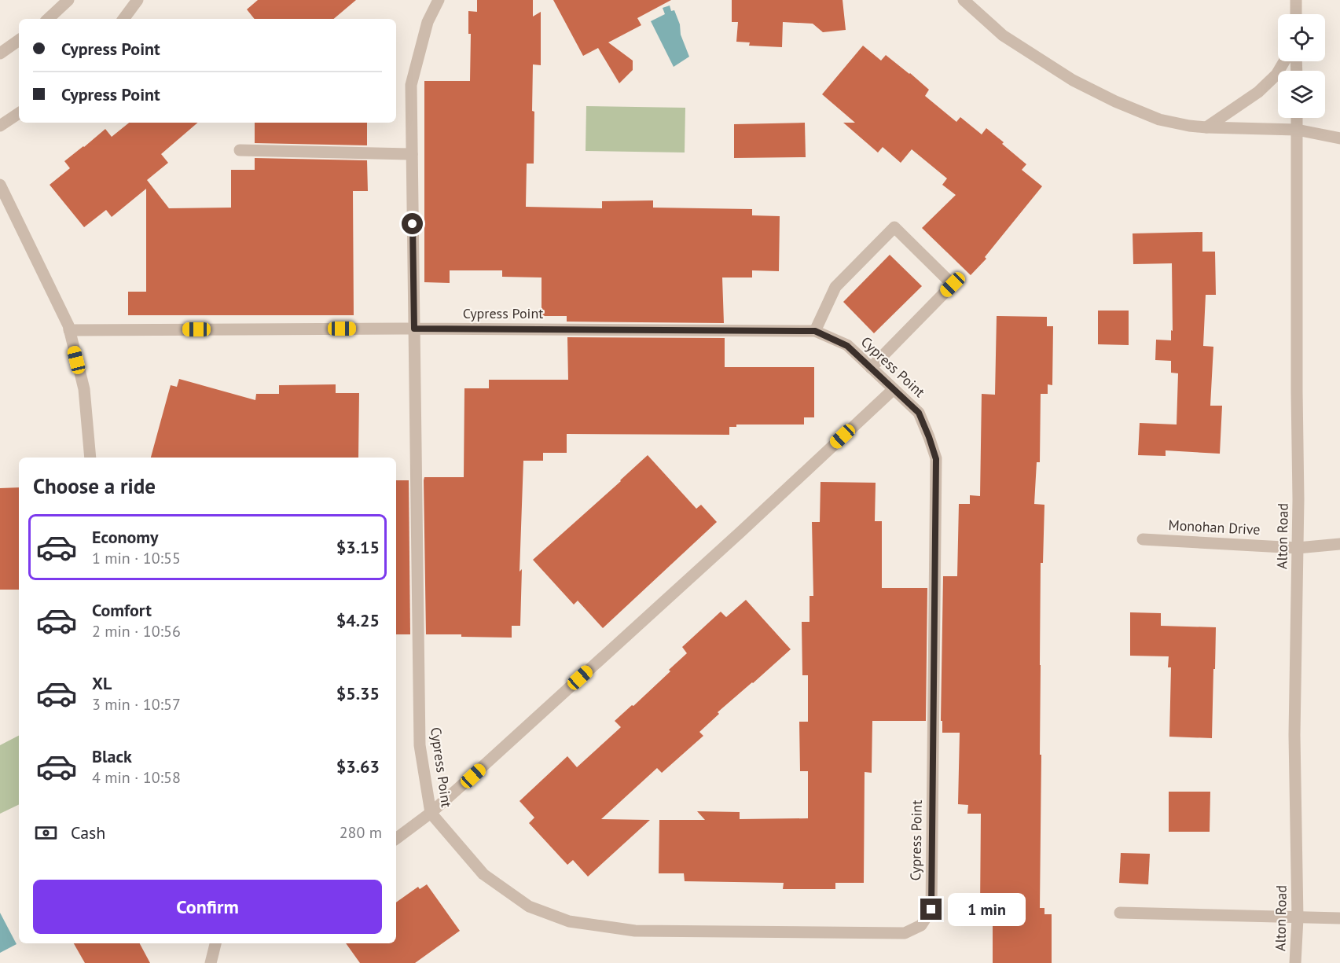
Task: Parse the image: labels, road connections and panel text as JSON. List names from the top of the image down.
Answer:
{
  "streets": {
    "street": ["Cypress Point", "Monohan Drive", "Alton Road"]
  },
  "crossings": [
    ["Monohan Drive", "Alton Road"]
  ],
  "page": {
    "banner": ["Cypress Point", "Cypress Point"],
    "heading": "Choose a ride",
    "list": [
      {
        "name": "Economy",
        "note": "1 min · 10:55",
        "value": "$3.15"
      },
      {
        "name": "Comfort",
        "note": "2 min · 10:56",
        "value": "$4.25"
      },
      {
        "name": "XL",
        "note": "3 min · 10:57",
        "value": "$5.35"
      },
      {
        "name": "Black",
        "note": "4 min · 10:58",
        "value": "$3.63"
      }
    ],
    "pay": ["Cash", "280 m"],
    "buttons": "Confirm",
    "bubble": "1 min"
  }
}
